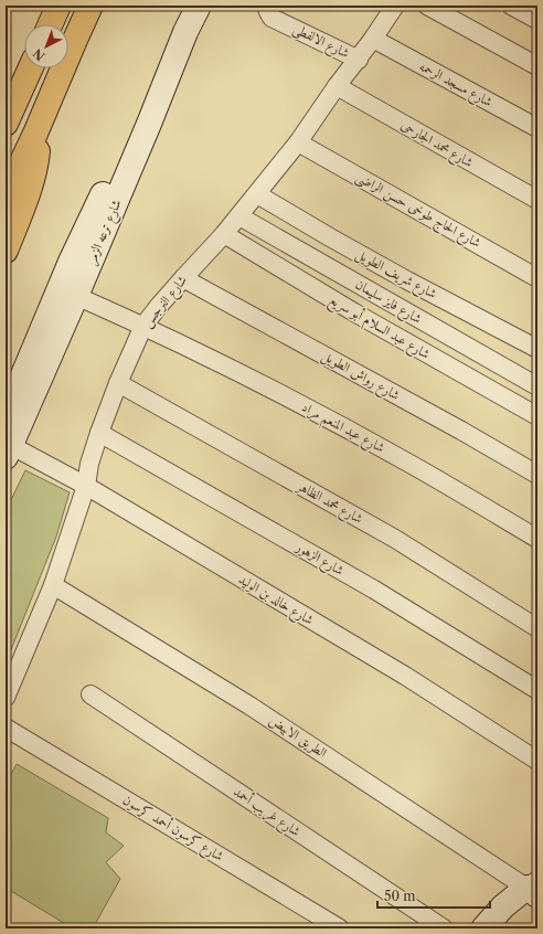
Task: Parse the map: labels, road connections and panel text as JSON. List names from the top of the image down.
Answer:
{
  "streets": {
    "street": [
      "شارع الالفطى",
      "شارع مسجد الرحمه",
      "شارع محمد الجارحى",
      "شارع الحاج طوخى حسن الراضى",
      "شارع ترعه الزمر",
      "شارع شريف الطويل",
      "شارع النرجس",
      "شارع فايز سليمان",
      "شارع عبد السلام أبو سريع",
      "شارع رواش الطويل",
      "شارع عبد المنعم مراد",
      "شارع محمد الظاهر",
      "شارع الزهور",
      "شارع خالد بن الوليد",
      "الطريق الابيض",
      "شارع غريب أحمد",
      "شارع كرسون أحمد كرسون"
    ]
  },
  "crossings": [
    ["شارع الالفطى", "شارع النرجس"],
    ["شارع مسجد الرحمه", "شارع النرجس"],
    ["شارع محمد الجارحى", "شارع النرجس"],
    ["شارع الحاج طوخى حسن الراضى", "شارع النرجس"],
    ["شارع ترعه الزمر", "شارع عبد المنعم مراد"],
    ["شارع ترعه الزمر", "شارع خالد بن الوليد"],
    ["شارع شريف الطويل", "شارع النرجس"],
    ["شارع النرجس", "شارع فايز سليمان"],
    ["شارع النرجس", "شارع عبد السلام أبو سريع"],
    ["شارع النرجس", "شارع رواش الطويل"],
    ["شارع النرجس", "شارع عبد المنعم مراد"],
    ["شارع النرجس", "شارع محمد الظاهر"],
    ["شارع النرجس", "شارع الزهور"],
    ["شارع النرجس", "شارع خالد بن الوليد"],
    ["شارع النرجس", "الطريق الابيض"]
  ],
  "scale_bar": "50 m",
  "north": "bottom left"
}
